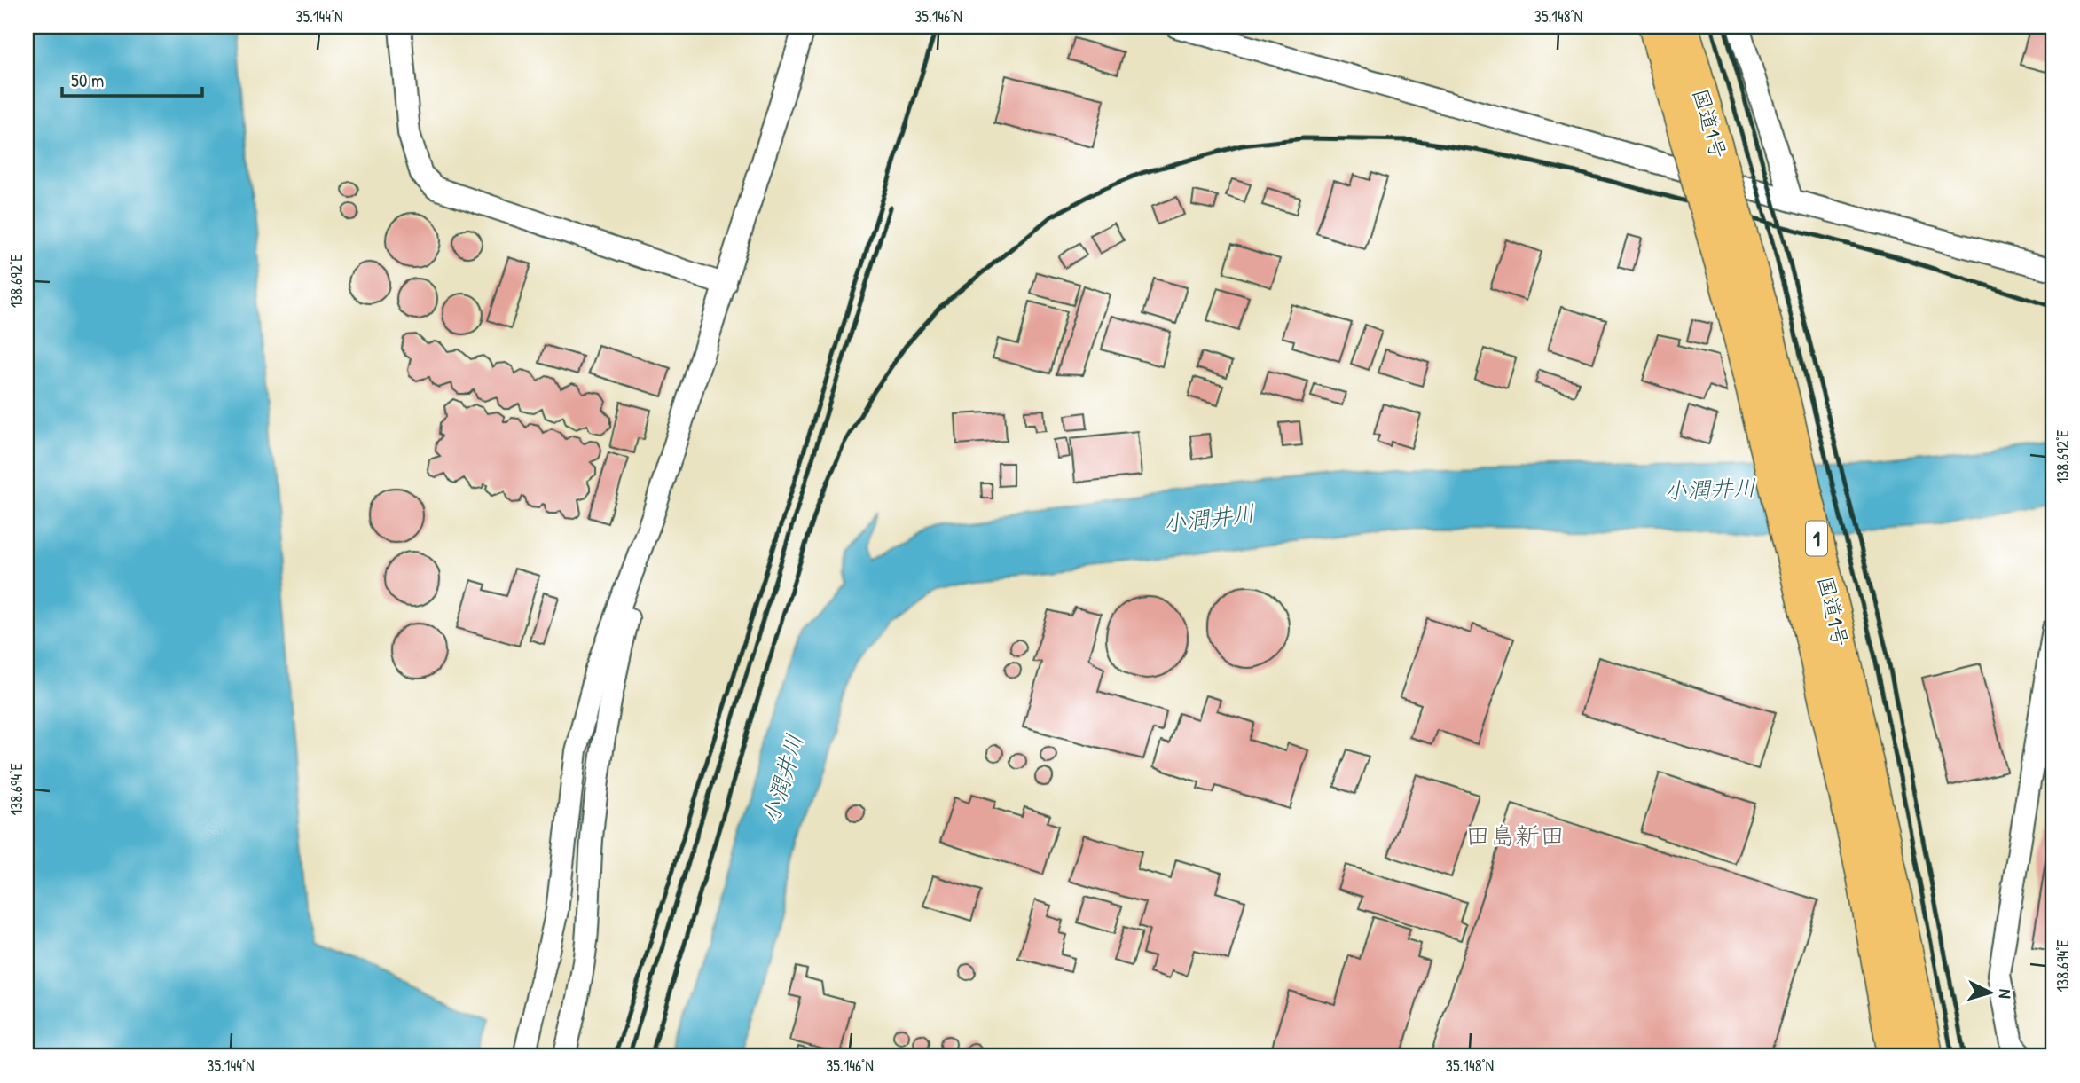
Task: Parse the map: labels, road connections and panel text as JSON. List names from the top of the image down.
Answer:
{
  "streets": {
    "highway": ["国道1号", "1"]
  },
  "districts": ["田島新田"],
  "water": ["小潤井川"],
  "scale_bar": "50 m",
  "north": "right",
  "coordinates": [
    "35.144°N",
    "35.146°N",
    "35.148°N",
    "138.692°E",
    "138.694°E"
  ]
}
